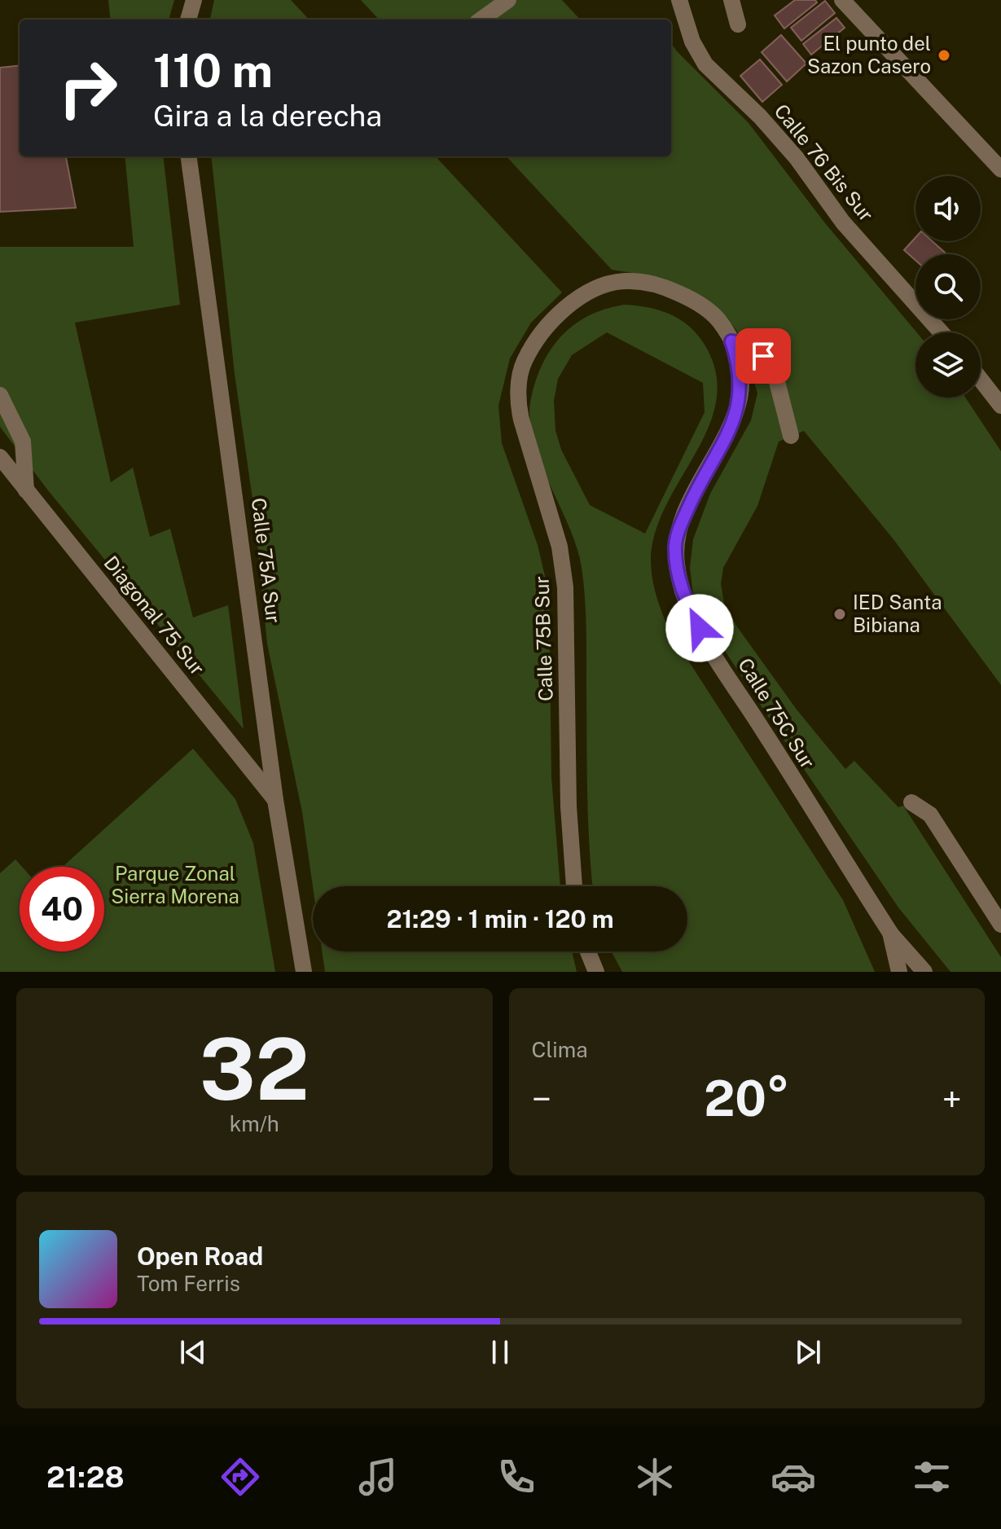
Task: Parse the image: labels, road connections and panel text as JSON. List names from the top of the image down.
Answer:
{
  "streets": {
    "street": [
      "Calle 76 Bis Sur",
      "Calle 75A Sur",
      "Diagonal 75 Sur",
      "Calle 75B Sur",
      "Calle 75C Sur"
    ]
  },
  "crossings": [
    ["Calle 75A Sur", "Diagonal 75 Sur"],
    ["Calle 75B Sur", "Calle 75C Sur"]
  ],
  "parks": ["Parque Zonal Sierra Morena"],
  "places": ["El punto del Sazon Casero", "IED Santa Bibiana"],
  "page": {
    "turn": ["110 m", "Gira a la derecha"],
    "limit": "40",
    "trip": "21:29 · 1 min · 120 m",
    "tile": [
      ["32", "km/h"],
      "Clima"
    ],
    "heat": ["−", "20°", "+"],
    "song": ["Open Road", "Tom Ferris"],
    "tabs": "21:28"
  }
}
